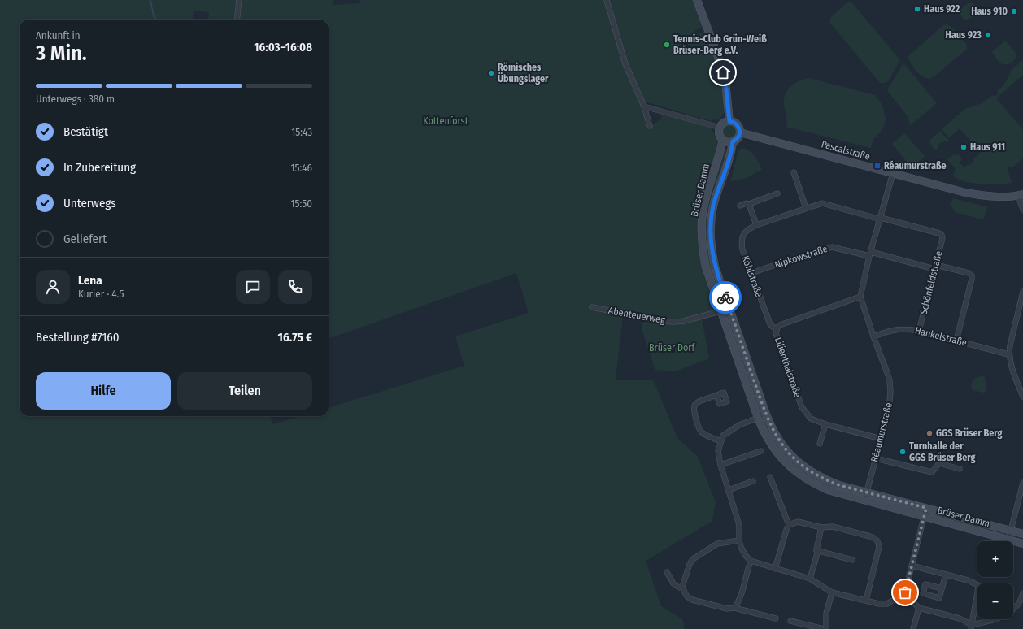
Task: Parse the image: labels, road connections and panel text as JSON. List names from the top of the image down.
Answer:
{
  "streets": {
    "street": [
      "Pascalstraße",
      "Brüser Damm",
      "Nipkowstraße",
      "Köhlstraße",
      "Schönfeldstraße",
      "Abenteuerweg",
      "Hankelstraße",
      "Lilienthalstraße",
      "Réaumurstraße"
    ]
  },
  "crossings": [
    ["Pascalstraße", "Brüser Damm"],
    ["Brüser Damm", "Abenteuerweg"],
    ["Brüser Damm", "Réaumurstraße"],
    ["Nipkowstraße", "Köhlstraße"],
    ["Köhlstraße", "Schönfeldstraße"],
    ["Köhlstraße", "Lilienthalstraße"],
    ["Schönfeldstraße", "Hankelstraße"],
    ["Hankelstraße", "Réaumurstraße"],
    ["Lilienthalstraße", "Réaumurstraße"]
  ],
  "parks": ["Kottenforst", "Brüser Dorf"],
  "places": {
    "other": [
      "Haus 922",
      "Haus 910",
      "Haus 923",
      "Tennis-Club Grün-Weiß Brüser-Berg e.V.",
      "Römisches Übungslager",
      "Haus 911",
      "GGS Brüser Berg",
      "Turnhalle der GGS Brüser Berg"
    ],
    "transit": ["Réaumurstraße"]
  },
  "page": {
    "heading": ["3 Min.", "Ankunft in", "16:03–16:08"],
    "panel": [
      "Lena",
      "Kurier · 4.5",
      "Bestellung #7160",
      "16.75 €"
    ],
    "bar": "Unterwegs · 380 m",
    "list": [
      ["Bestätigt", "15:43"],
      ["In Zubereitung", "15:46"],
      ["Unterwegs", "15:50"],
      "Geliefert"
    ],
    "buttons": ["Hilfe", "Teilen"],
    "map_buttons": ["+", "−"]
  }
}
